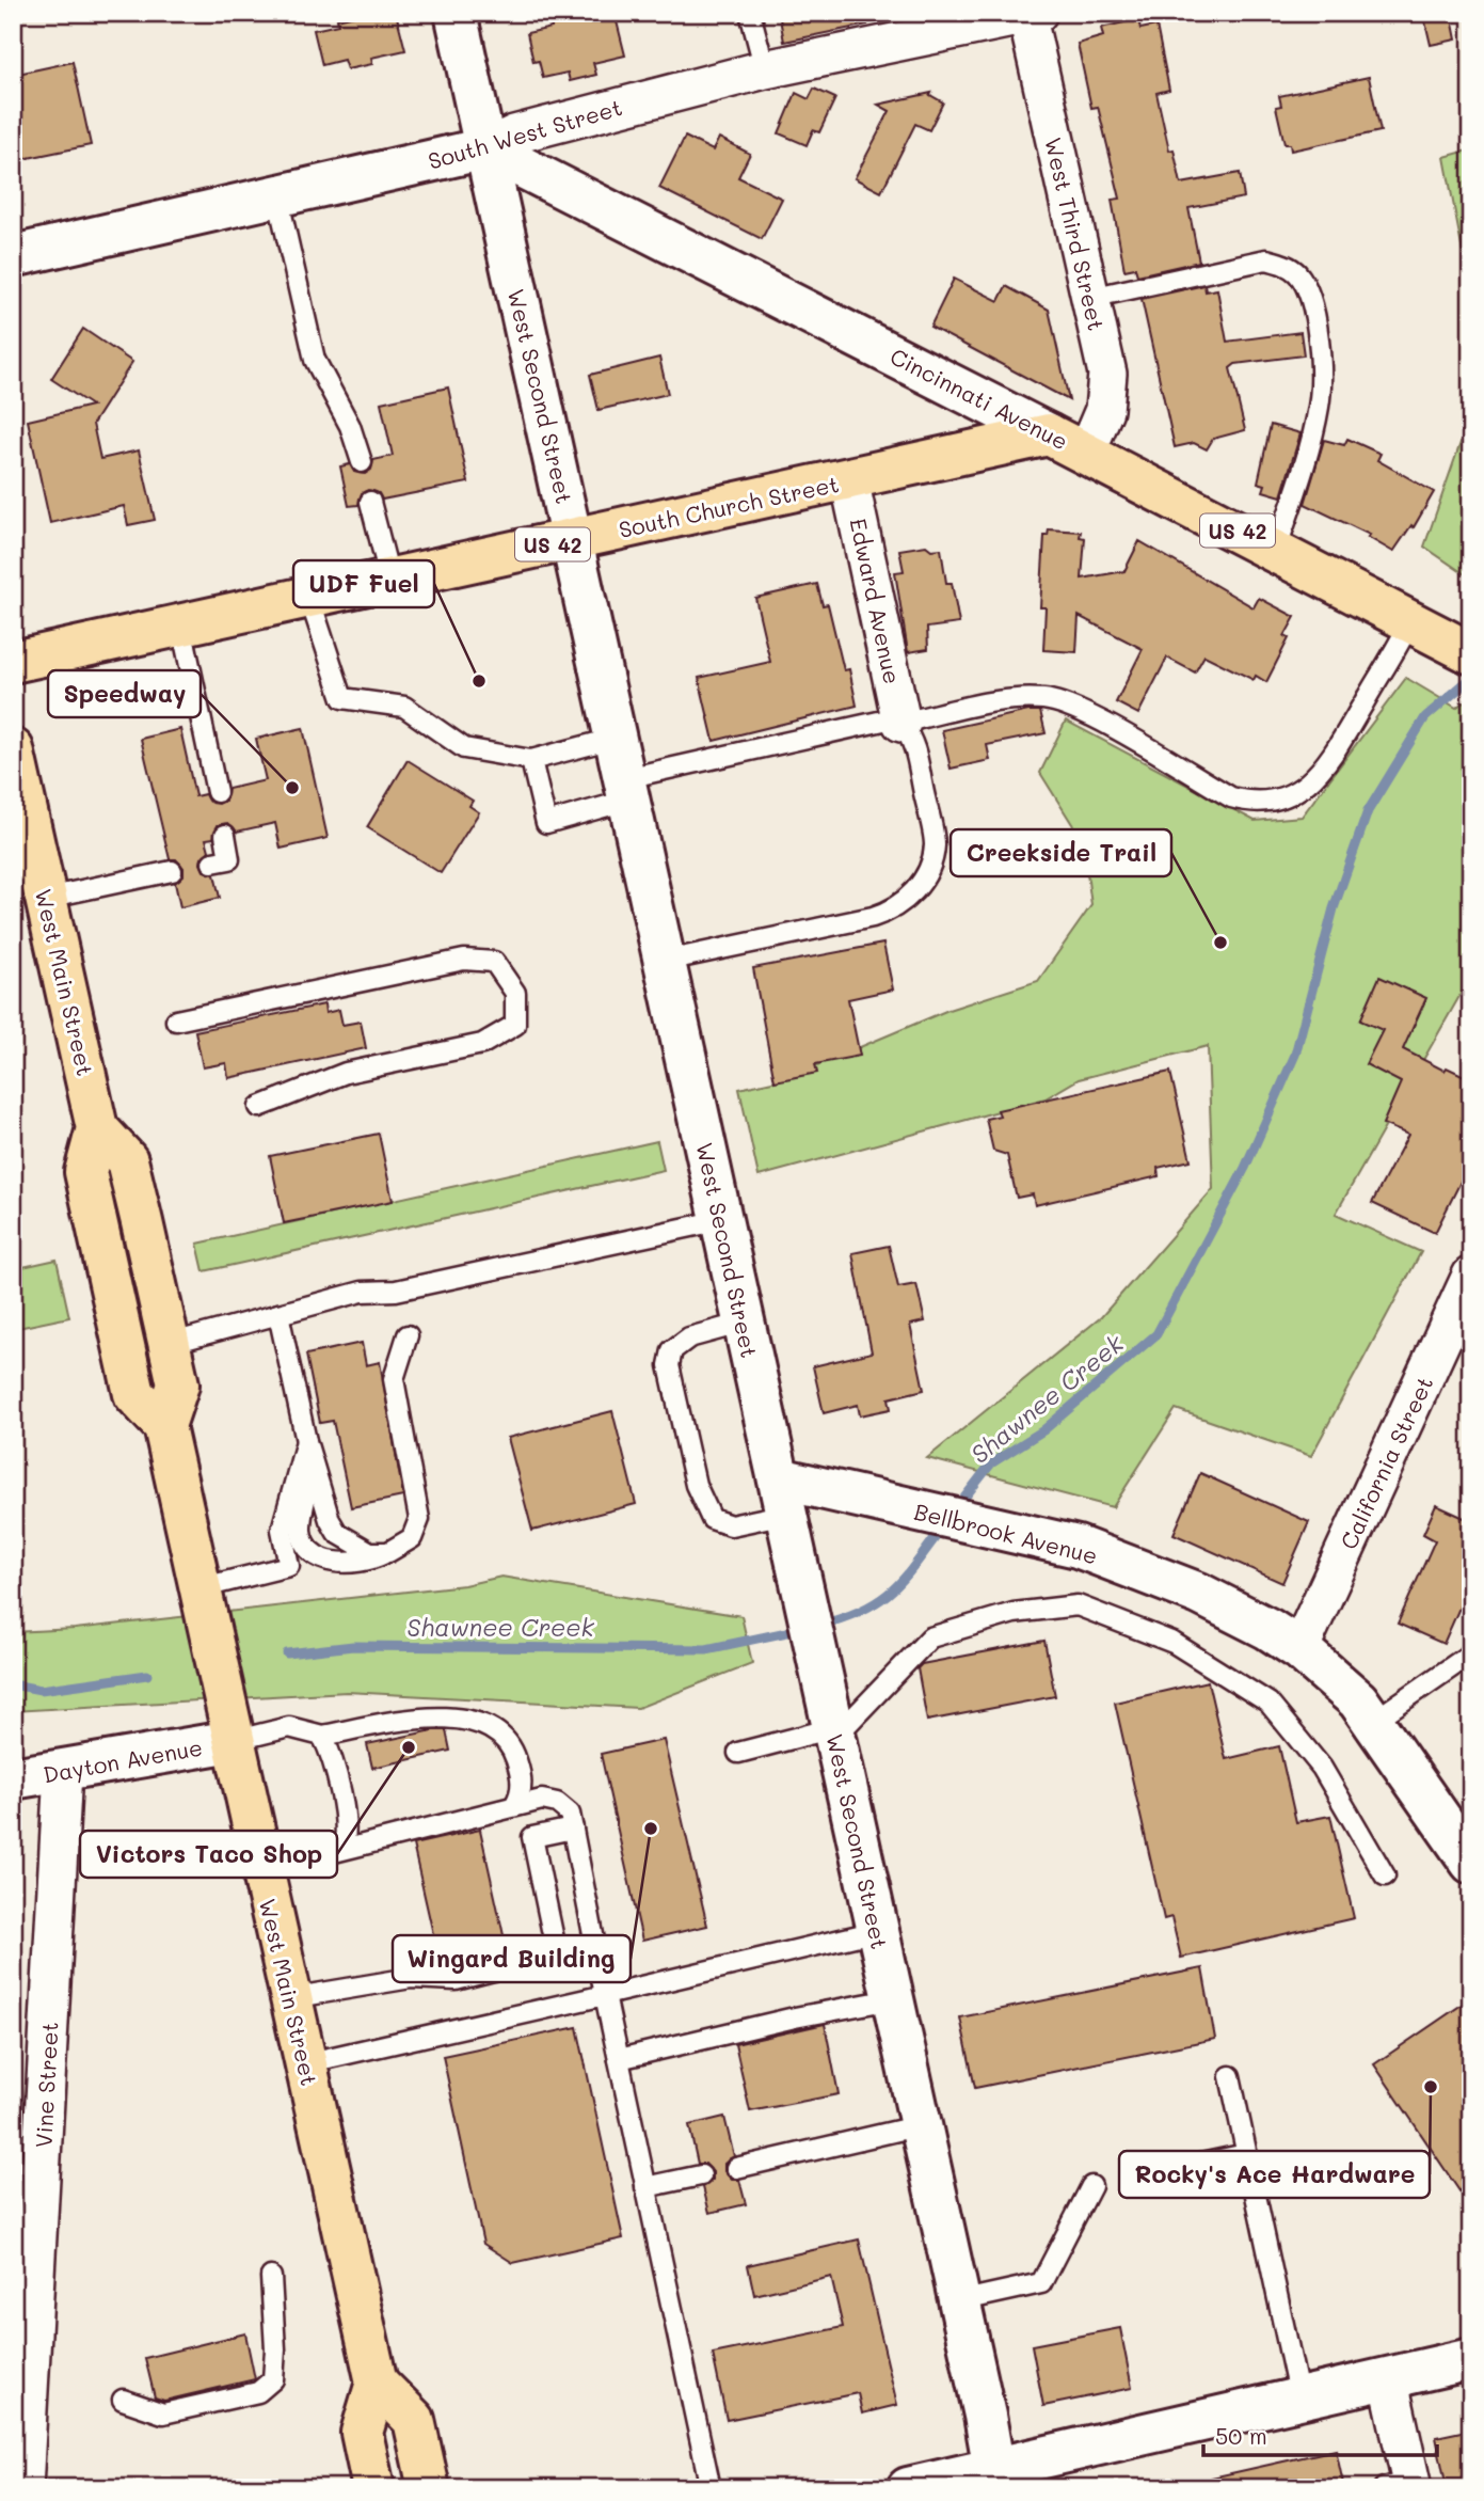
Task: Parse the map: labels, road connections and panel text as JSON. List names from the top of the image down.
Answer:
{
  "streets": {
    "main road": [
      "South West Street",
      "West Second Street",
      "Cincinnati Avenue",
      "South Church Street",
      "US 42",
      "West Main Street",
      "Bellbrook Avenue",
      "Dayton Avenue"
    ],
    "street": [
      "West Third Street",
      "Edward Avenue",
      "California Street",
      "Vine Street"
    ]
  },
  "crossings": [
    ["South West Street", "West Third Street"],
    ["South West Street", "West Second Street"],
    ["South West Street", "Cincinnati Avenue"],
    ["West Third Street", "Cincinnati Avenue"],
    ["West Second Street", "Cincinnati Avenue"],
    ["West Second Street", "South Church Street"],
    ["West Second Street", "Bellbrook Avenue"],
    ["Cincinnati Avenue", "South Church Street"],
    ["South Church Street", "Edward Avenue"],
    ["West Main Street", "Dayton Avenue"],
    ["California Street", "Bellbrook Avenue"],
    ["Dayton Avenue", "Vine Street"]
  ],
  "water": ["Shawnee Creek"],
  "places": [
    "UDF Fuel",
    "Speedway",
    "Creekside Trail",
    "Victors Taco Shop",
    "Wingard Building",
    "Rocky's Ace Hardware"
  ],
  "scale_bar": "50 m"
}
